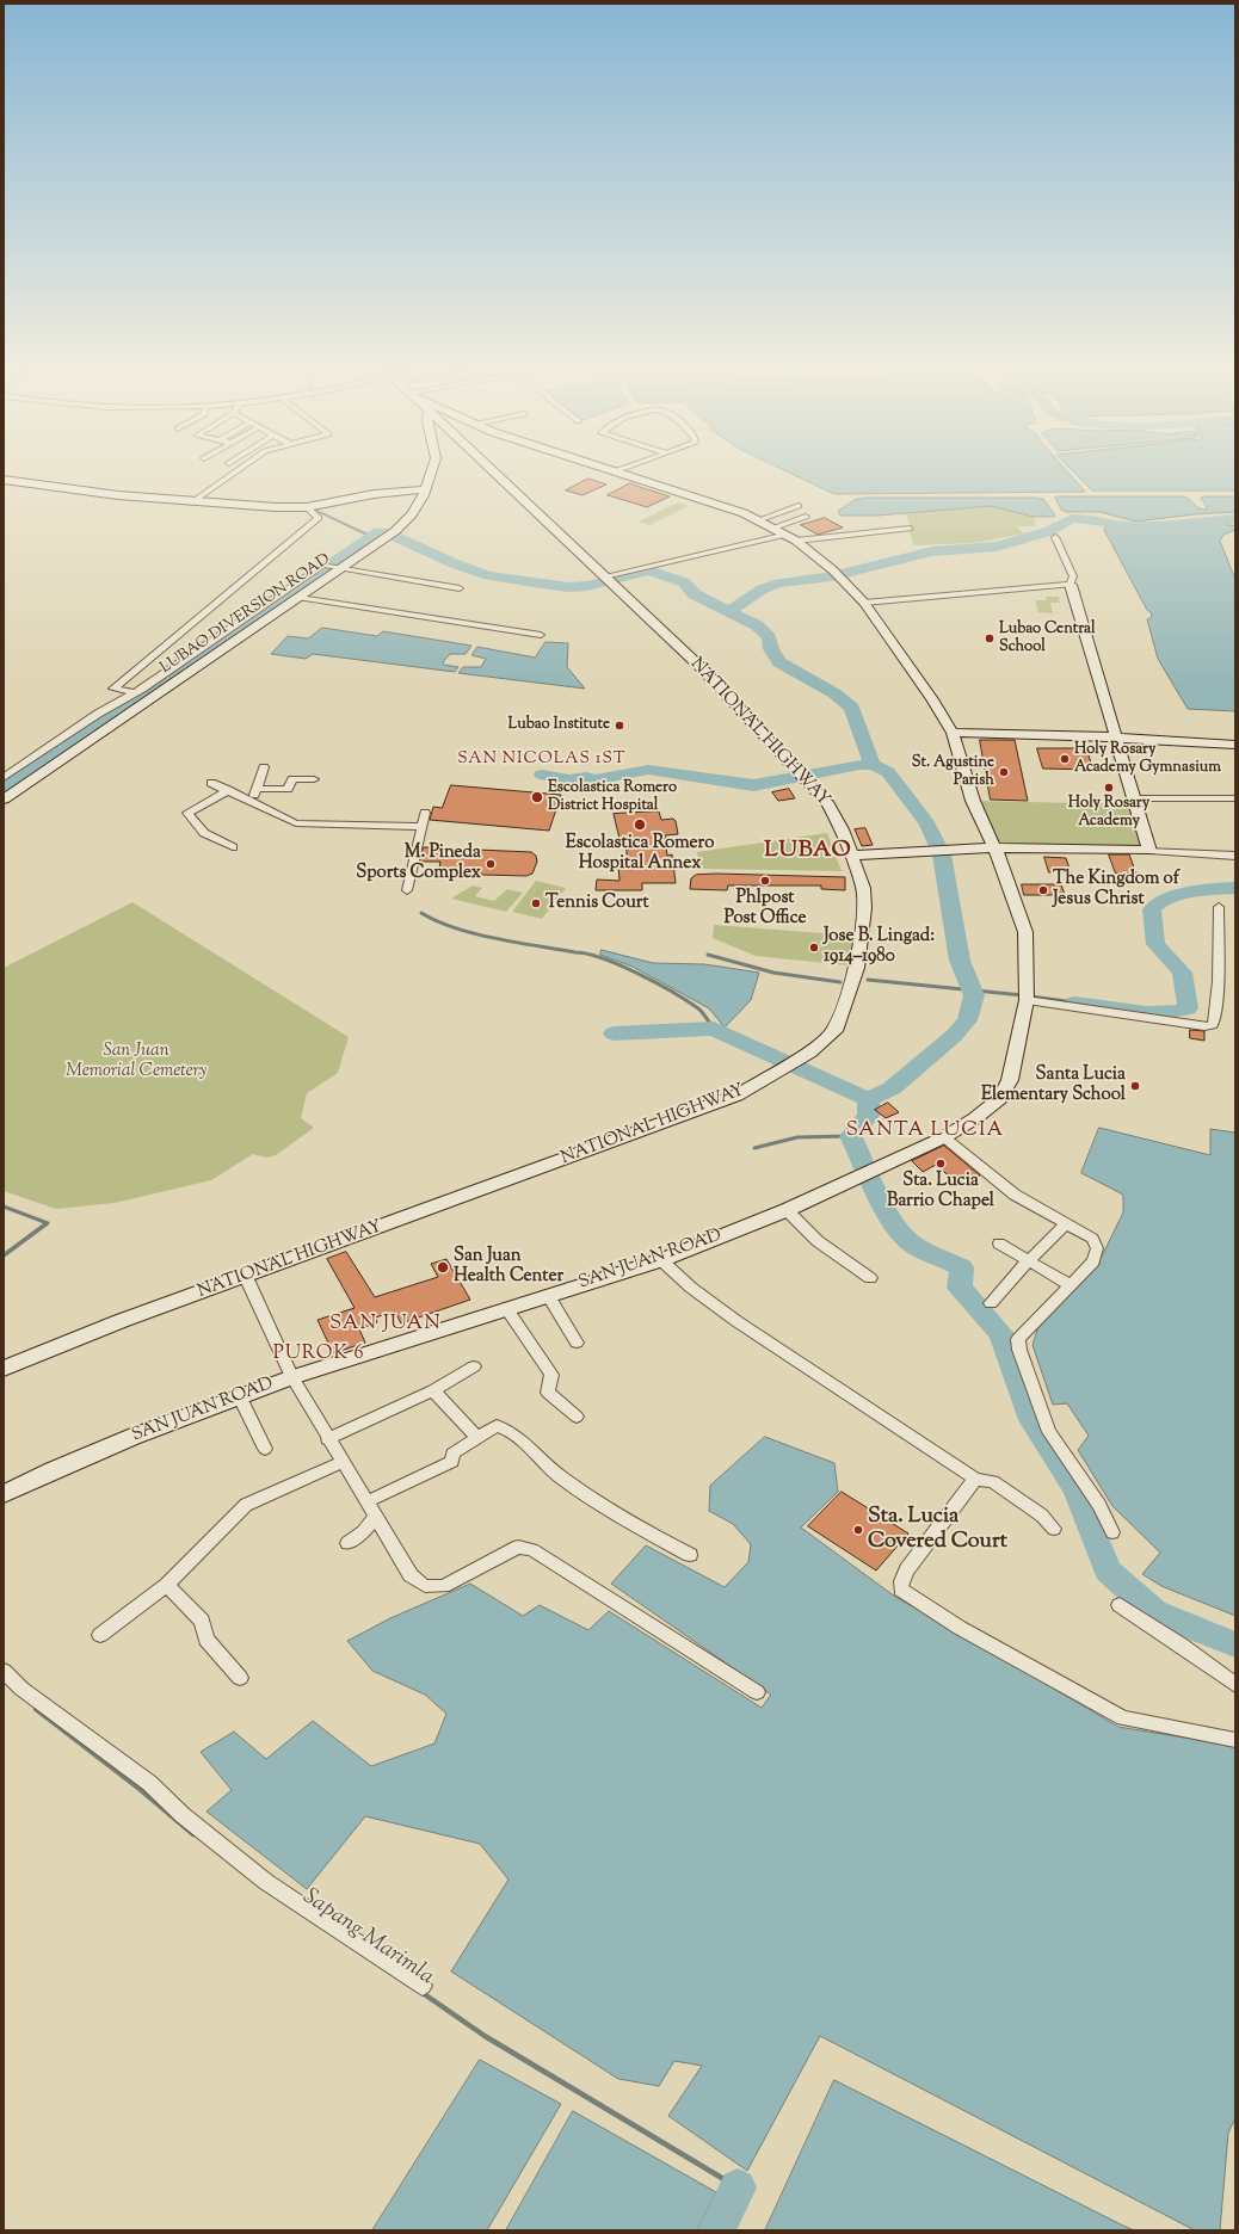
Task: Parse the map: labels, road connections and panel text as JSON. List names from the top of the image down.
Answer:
{
  "streets": {
    "street": ["LUBAO DIVERSION ROAD", "NATIONAL HIGHWAY", "SAN JUAN ROAD"]
  },
  "districts": [
    "SAN NICOLAS 1ST",
    "LUBAO",
    "SANTA LUCIA",
    "SAN JUAN",
    "PUROK 6"
  ],
  "water": ["Sapang Marimla"],
  "parks": ["San Juan Memorial Cemetery"],
  "places": [
    "Lubao Central School",
    "Lubao Institute",
    "Holy Rosary Academy Gymnasium",
    "St. Agustine Parish",
    "Holy Rosary Academy",
    "Escolastica Romero District Hospital",
    "Escolastica Romero Hospital Annex",
    "M. Pineda Sports Complex",
    "Phlpost Post Office",
    "The Kingdom of Jesus Christ",
    "Tennis Court",
    "Jose B. Lingad: 1914–1980",
    "Santa Lucia Elementary School",
    "Sta. Lucia Barrio Chapel",
    "San Juan Health Center",
    "Sta. Lucia Covered Court"
  ]
}
